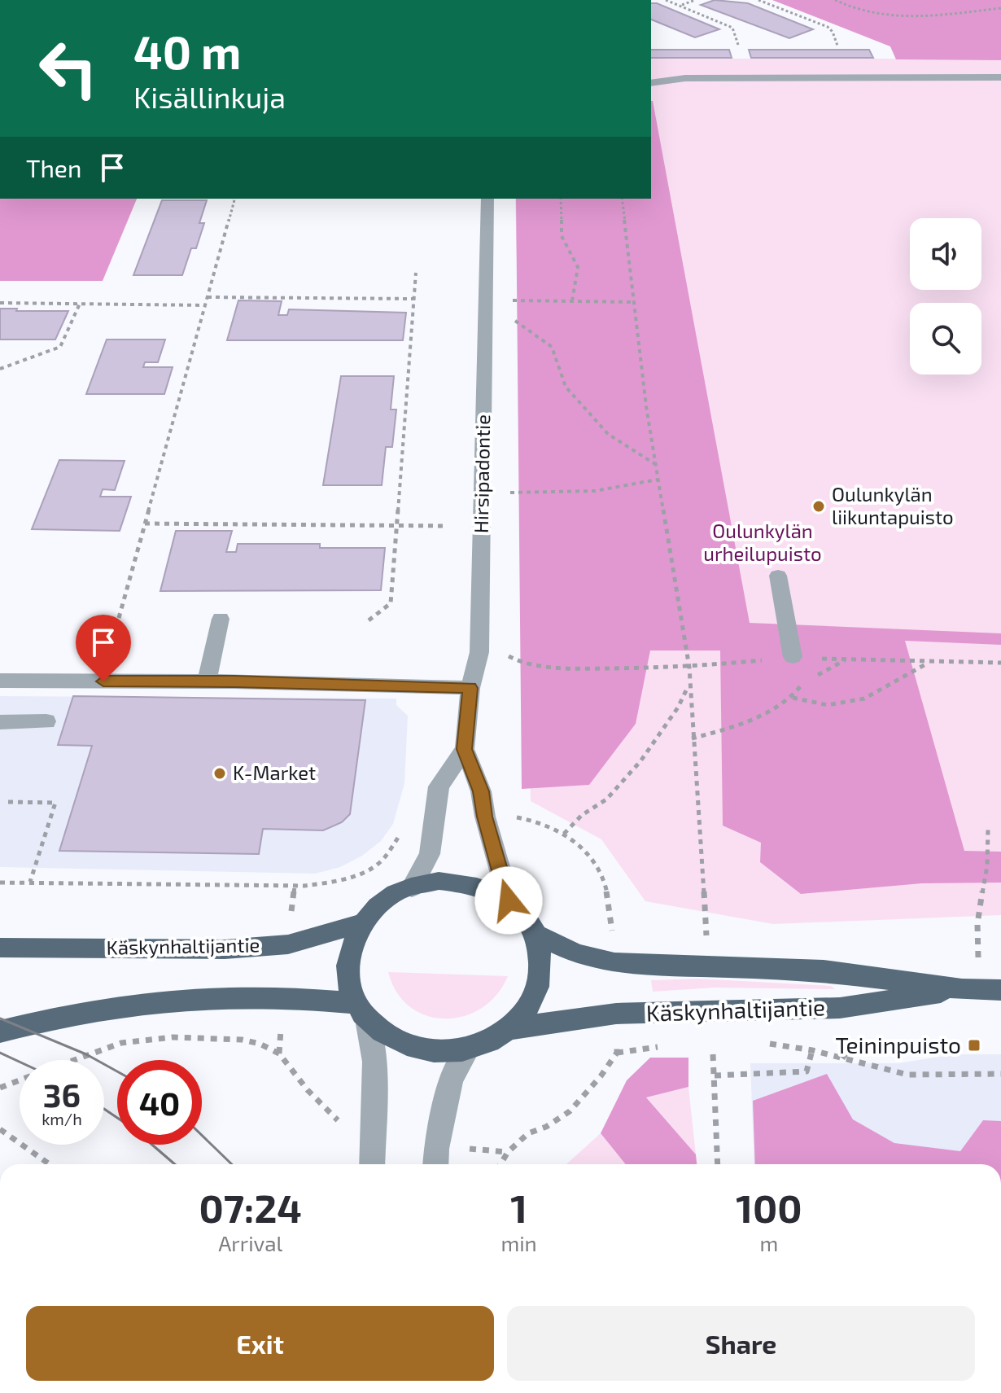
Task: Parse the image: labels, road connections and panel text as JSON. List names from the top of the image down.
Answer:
{
  "streets": {
    "main road": ["Käskynhaltijantie"],
    "street": ["Hirsipadontie"]
  },
  "crossings": [
    ["Hirsipadontie", "Käskynhaltijantie"]
  ],
  "parks": ["Oulunkylän urheilupuisto"],
  "places": {
    "other": ["Oulunkylän liikuntapuisto", "K-Market"],
    "transit": ["Teininpuisto"]
  },
  "page": {
    "turn": ["40 m", "Kisällinkuja"],
    "then": "Then",
    "speed": "36 km/h",
    "limit": "40",
    "eta": [
      "07:24",
      "Arrival",
      "1",
      "min",
      "100",
      "m"
    ],
    "buttons": ["Exit", "Share"]
  }
}
